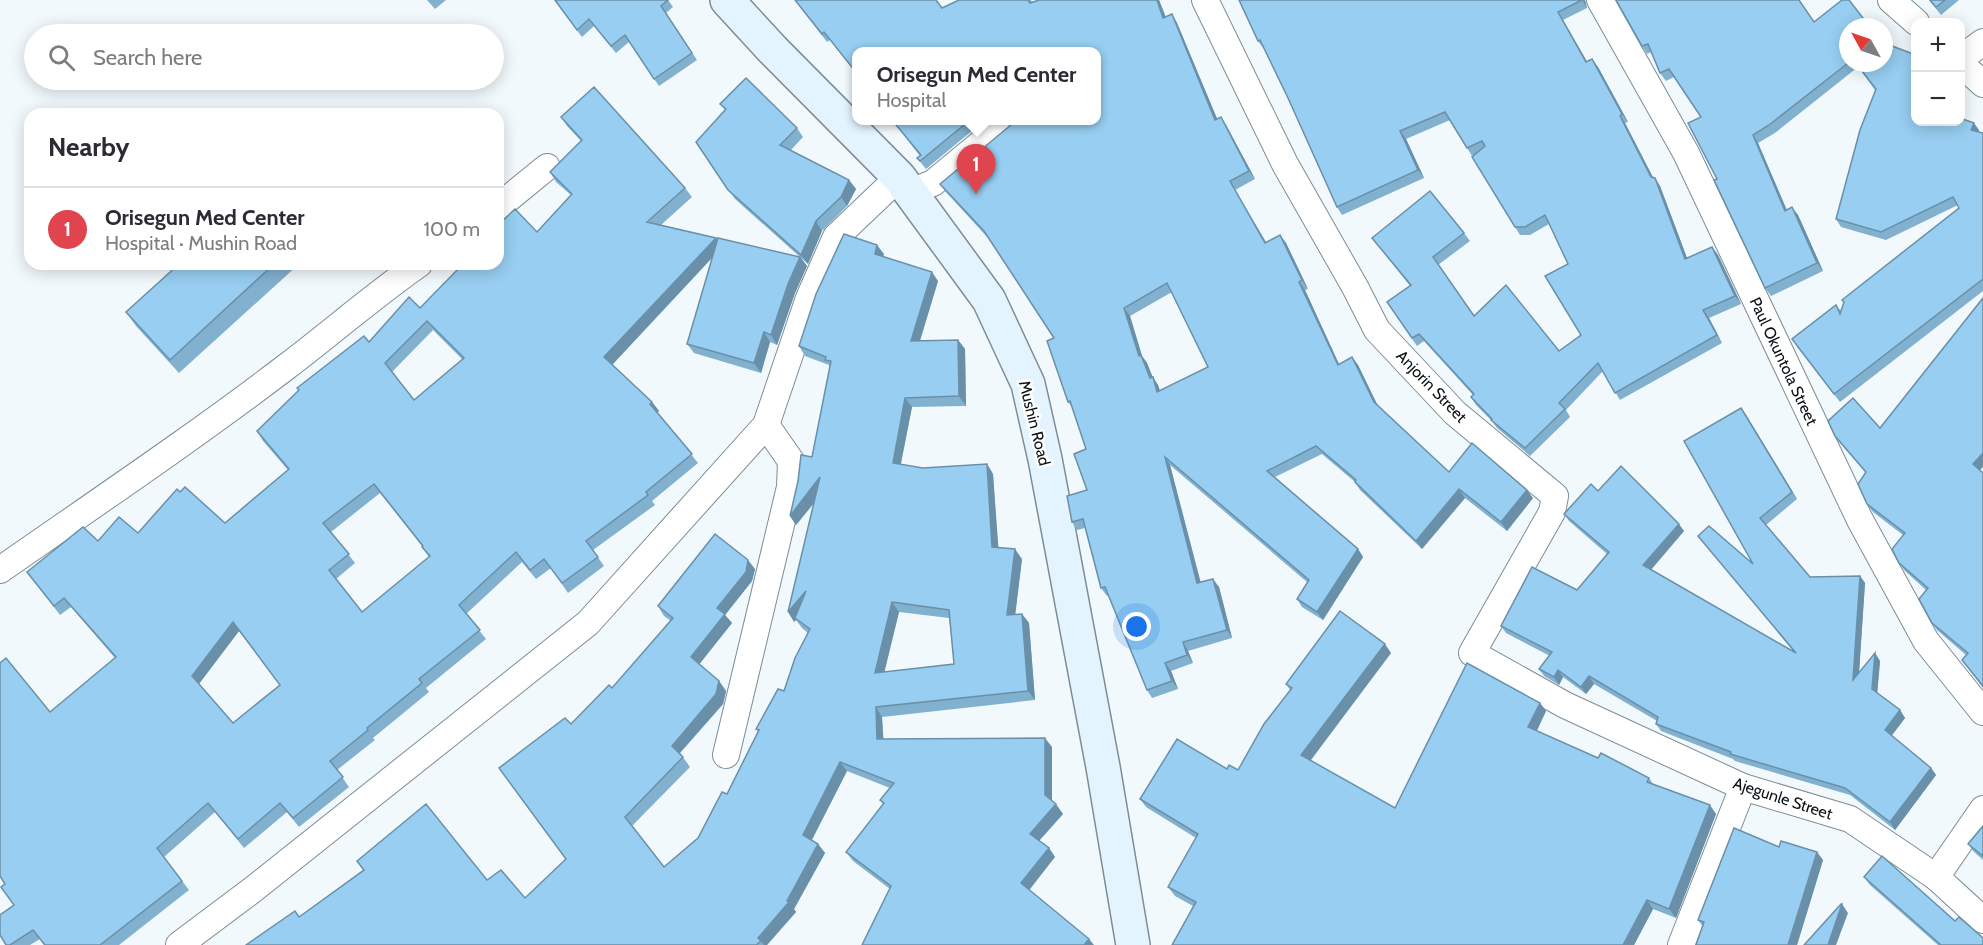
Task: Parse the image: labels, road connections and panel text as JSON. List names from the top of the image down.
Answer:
{
  "streets": {
    "main road": ["Mushin Road"],
    "street": ["Paul Okuntola Street", "Anjorin Street", "Ajegunle Street"]
  },
  "crossings": [
    ["Anjorin Street", "Ajegunle Street"]
  ],
  "north": "top left",
  "page": {
    "map_buttons": ["+", "−"],
    "search": "Search here",
    "popup": ["Orisegun Med Center", "Hospital"],
    "heading": "Nearby",
    "pins": "1",
    "list": [
      {
        "mark": "1",
        "name": "Orisegun Med Center",
        "note": "Hospital · Mushin Road",
        "value": "100 m"
      }
    ]
  }
}
